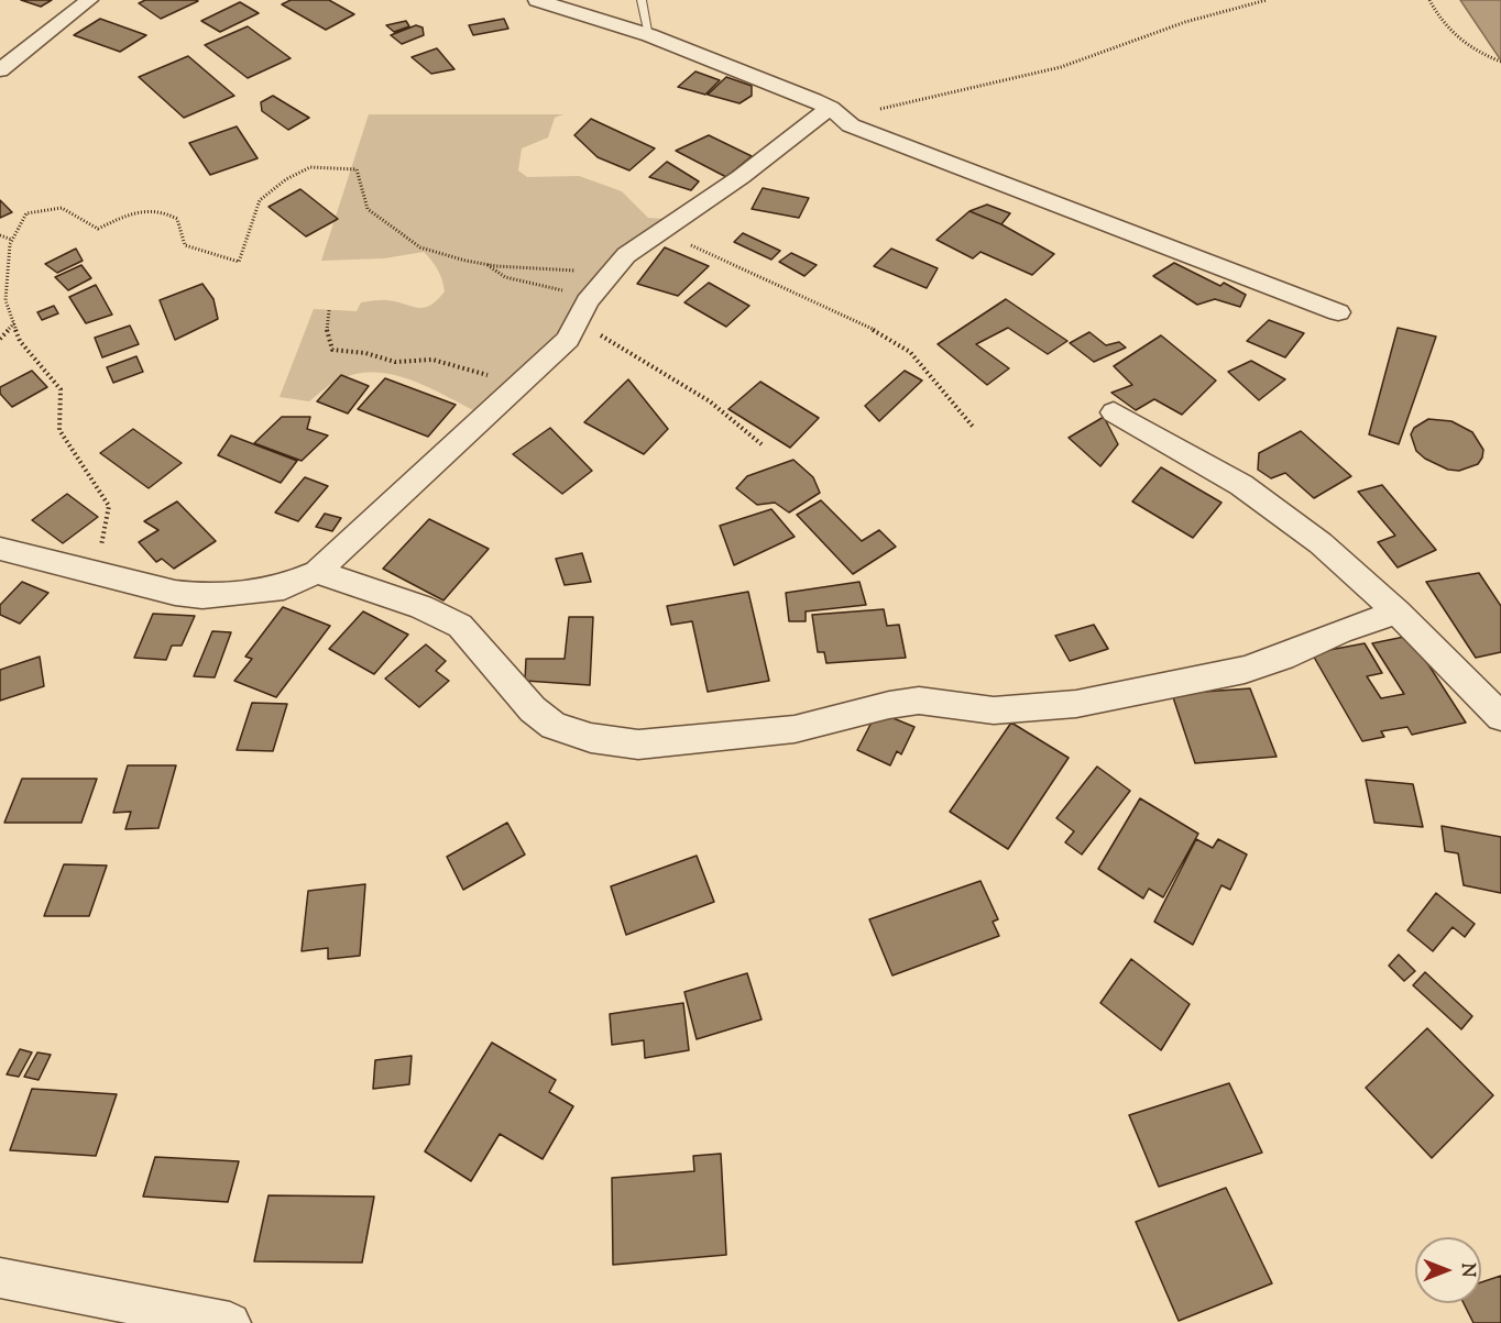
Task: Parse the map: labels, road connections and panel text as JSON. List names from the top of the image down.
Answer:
{
  "north": "right"
}
